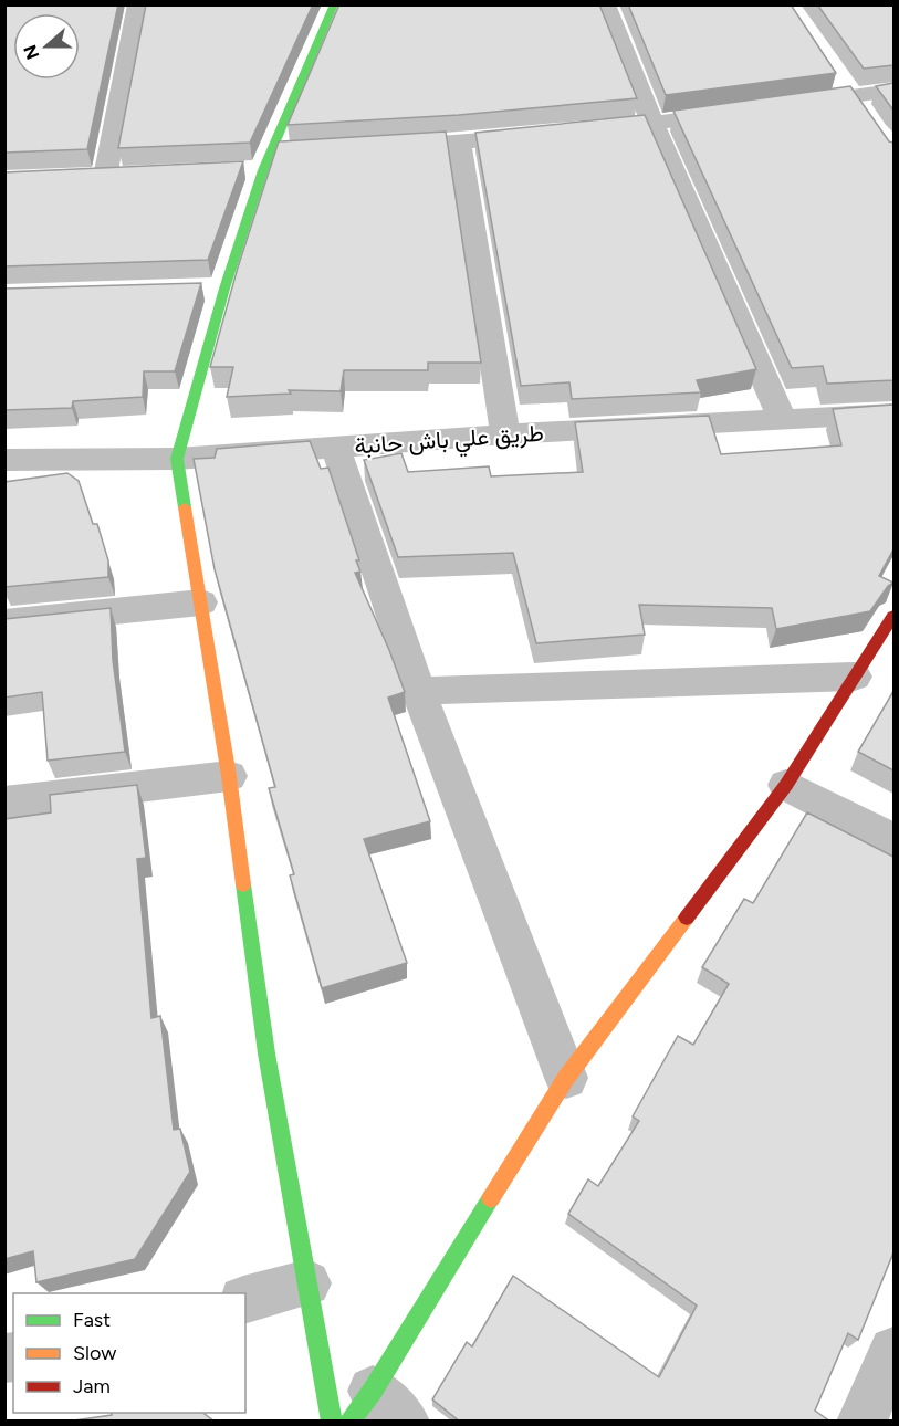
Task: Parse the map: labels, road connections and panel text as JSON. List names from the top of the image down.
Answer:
{
  "streets": {
    "street": ["طريق علي باش حانبة"]
  },
  "legend": ["Fast", "Slow", "Jam"],
  "north": "left"
}
